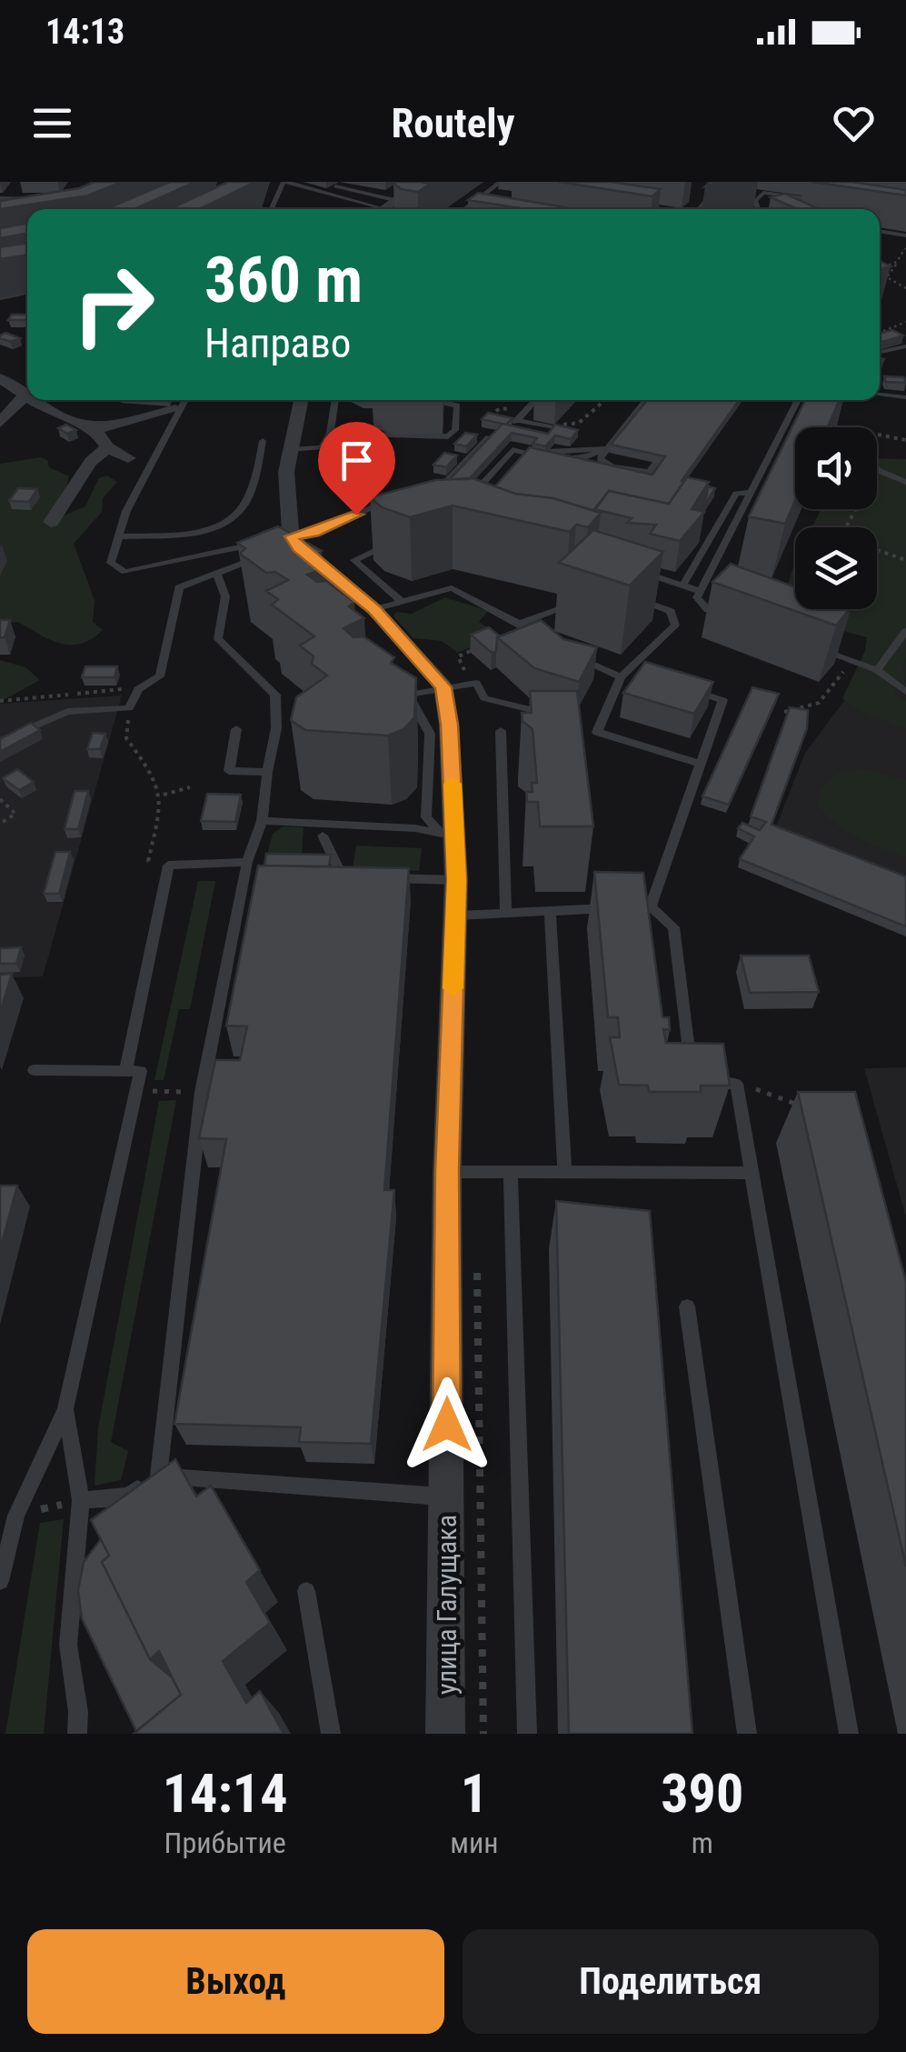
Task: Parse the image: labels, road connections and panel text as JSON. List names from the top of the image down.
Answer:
{
  "streets": {
    "street": ["улица Галущака"]
  },
  "page": {
    "status": "14:13",
    "header": "Routely",
    "turn": ["360 m", "Направо"],
    "eta": [
      "14:14",
      "Прибытие",
      "1",
      "мин",
      "390",
      "m"
    ],
    "buttons": ["Выход", "Поделиться"]
  }
}
